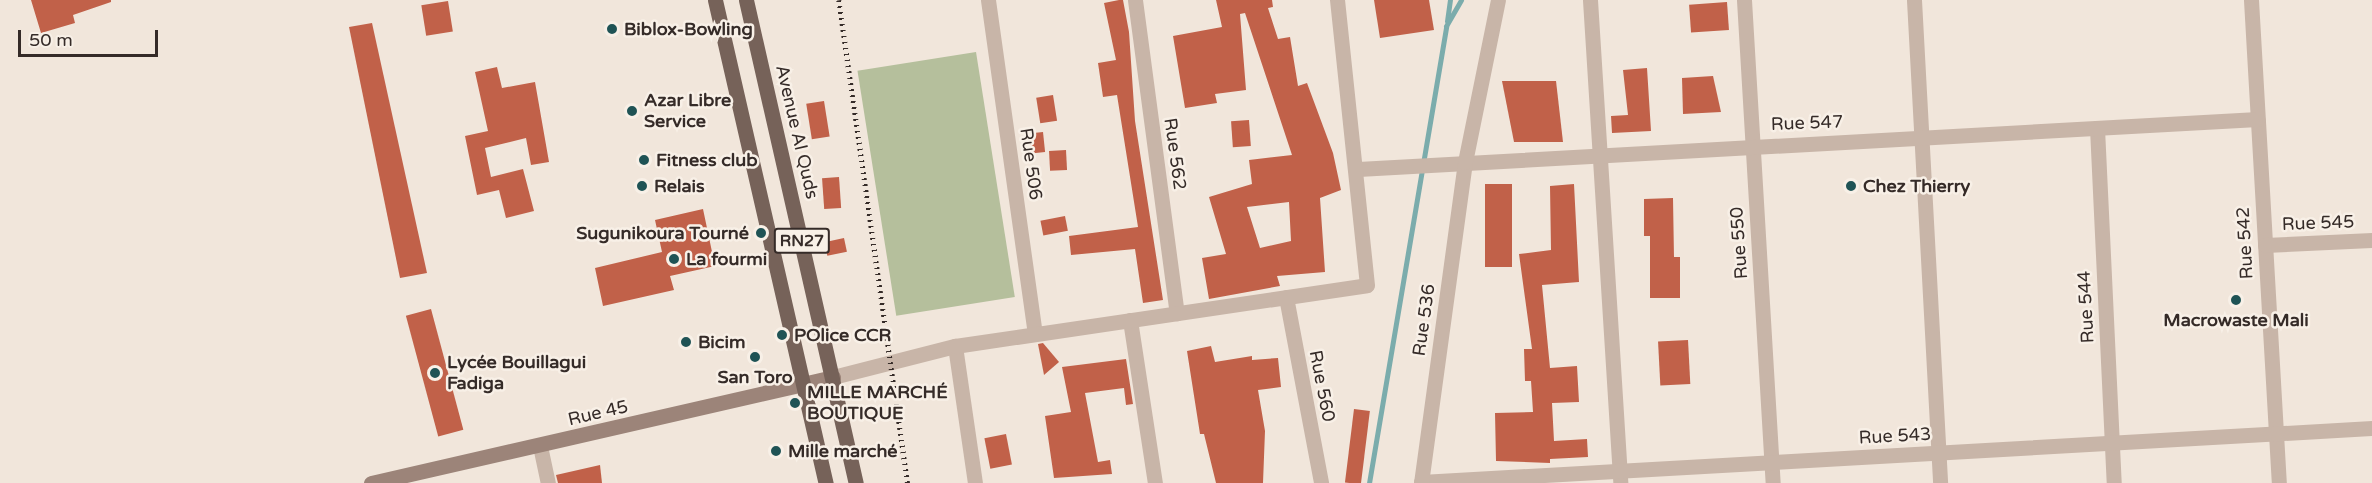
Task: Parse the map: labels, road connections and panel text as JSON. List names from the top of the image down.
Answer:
{
  "streets": {
    "main road": ["Avenue Al Quds", "RN27"],
    "street": [
      "Rue 547",
      "Rue 562",
      "Rue 506",
      "Rue 545",
      "Rue 550",
      "Rue 542",
      "Rue 544",
      "Rue 536",
      "Rue 560",
      "Rue 45",
      "Rue 543"
    ]
  },
  "crossings": [
    ["Rue 547", "Rue 550"],
    ["Rue 547", "Rue 542"],
    ["Rue 547", "Rue 544"],
    ["Rue 547", "Rue 536"],
    ["Avenue Al Quds", "Rue 45"],
    ["Rue 545", "Rue 542"],
    ["RN27", "Rue 45"],
    ["Rue 550", "Rue 543"],
    ["Rue 542", "Rue 543"],
    ["Rue 544", "Rue 543"],
    ["Rue 536", "Rue 543"]
  ],
  "places": [
    "Biblox-Bowling",
    "Azar Libre Service",
    "Fitness club",
    "Relais",
    "Chez Thierry",
    "Sugunikoura Tourné",
    "La fourmi",
    "Macrowaste Mali",
    "POlice CCR",
    "Bicim",
    "San Toro",
    "Lycée Bouillagui Fadiga",
    "MILLE MARCHÉ BOUTIQUE",
    "Mille marché"
  ],
  "scale_bar": "50 m"
}
